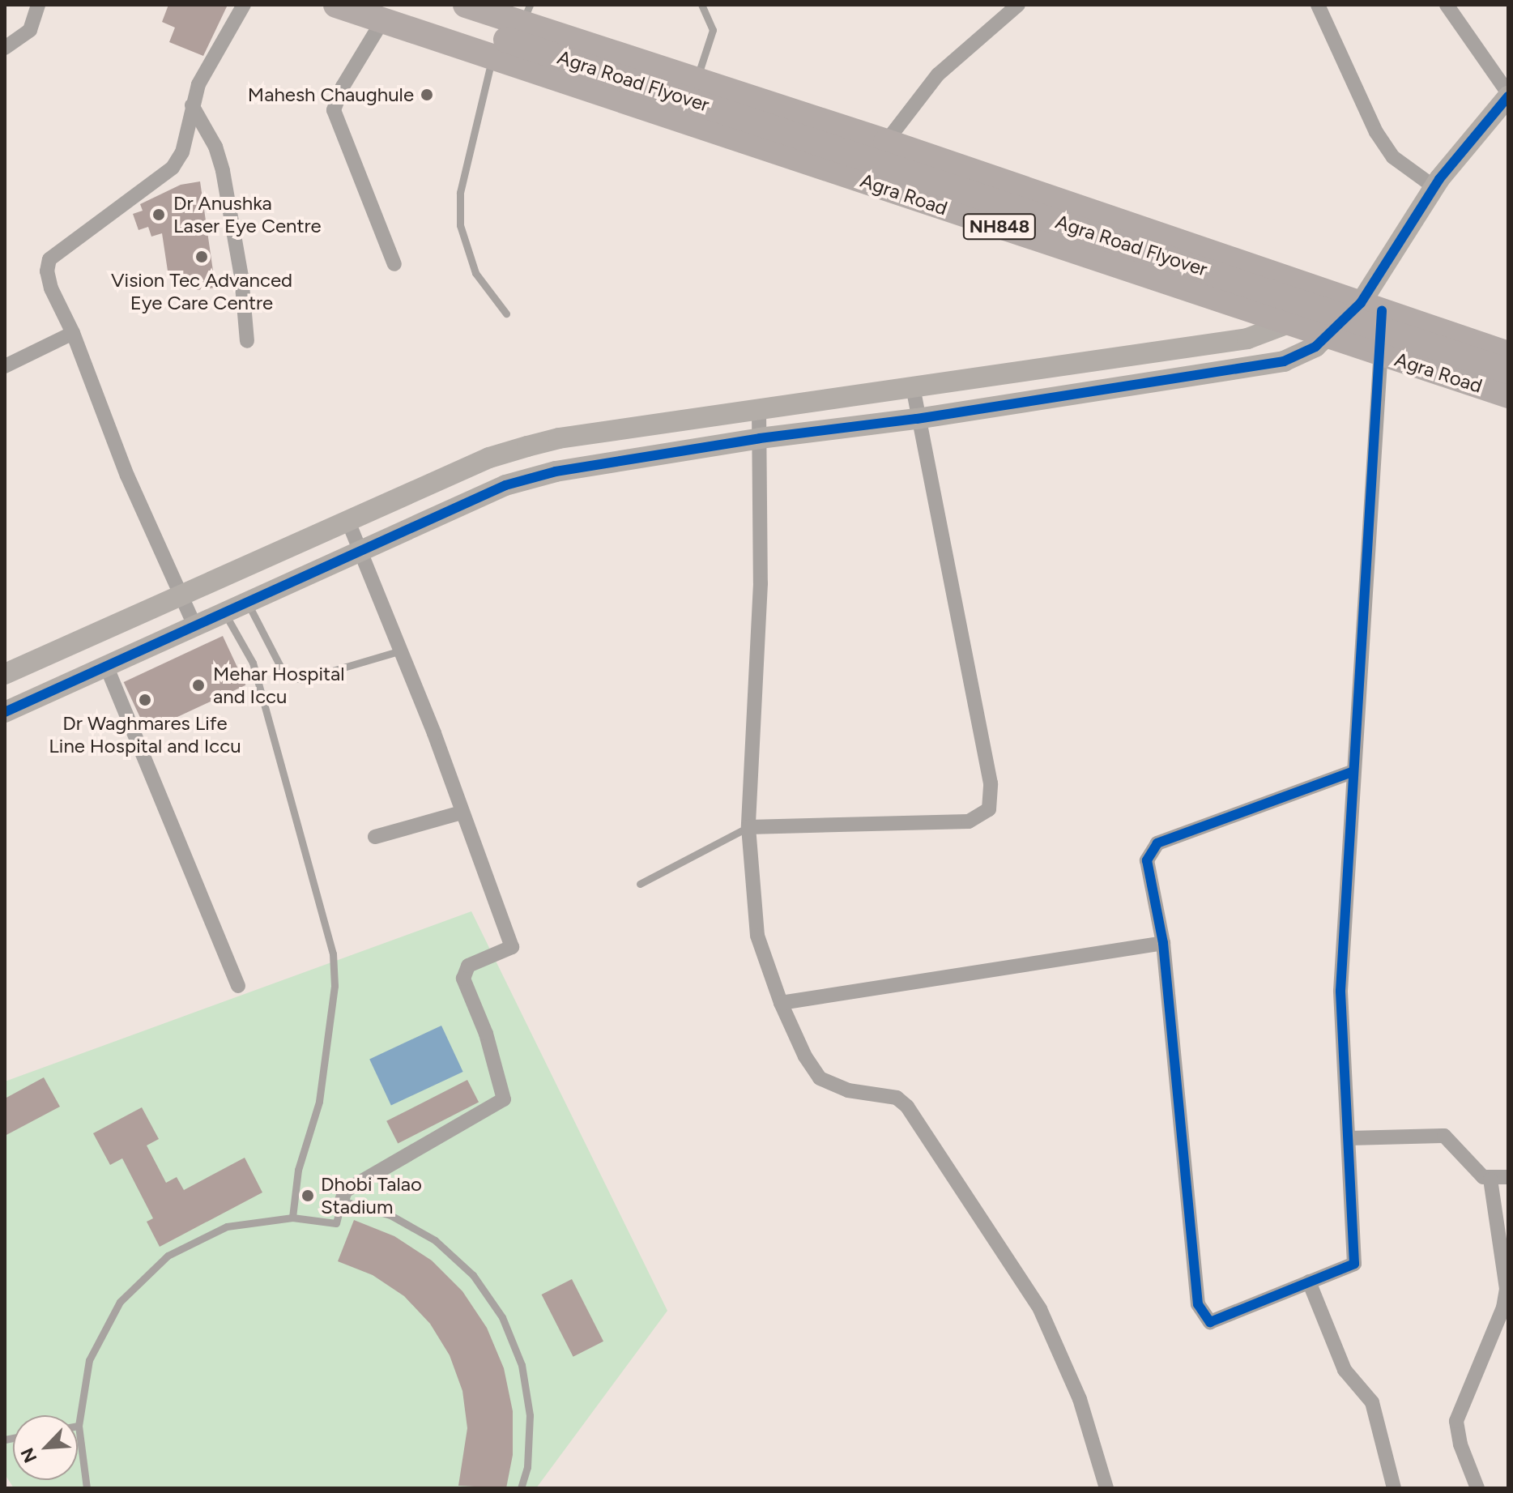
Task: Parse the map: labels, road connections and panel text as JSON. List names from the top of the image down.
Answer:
{
  "streets": {
    "highway": ["Agra Road Flyover", "Agra Road", "NH848"]
  },
  "crossings": [
    ["Agra Road Flyover", "Agra Road"]
  ],
  "places": [
    "Mahesh Chaughule",
    "Dr Anushka Laser Eye Centre",
    "Vision Tec Advanced Eye Care Centre",
    "Mehar Hospital and Iccu",
    "Dr Waghmares Life Line Hospital and Iccu",
    "Dhobi Talao Stadium"
  ],
  "north": "bottom left"
}
